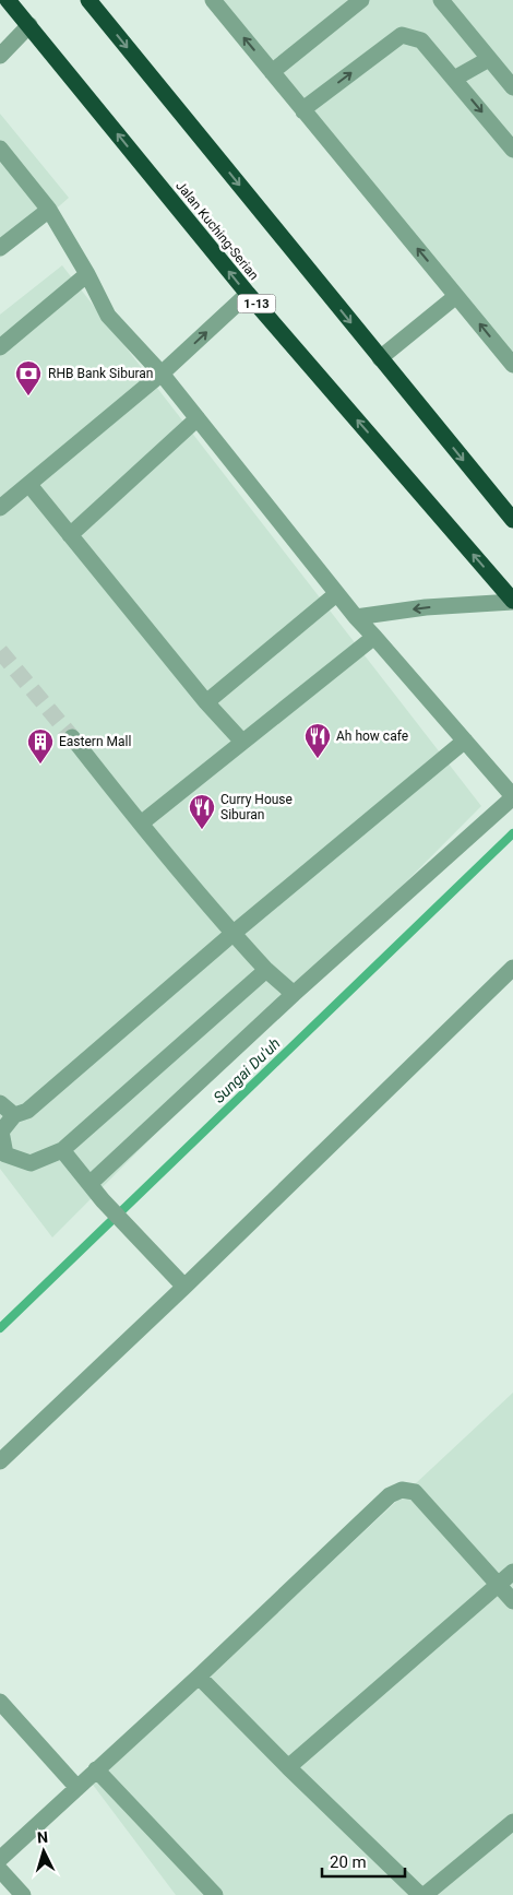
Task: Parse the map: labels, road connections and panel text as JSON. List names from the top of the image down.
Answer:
{
  "streets": {
    "highway": ["Jalan Kuching-Serian", "1-13"]
  },
  "water": ["Sungai Du'uh"],
  "places": {
    "bank": ["RHB Bank Siburan"],
    "restaurant": ["Ah how cafe", "Curry House Siburan"],
    "building": ["Eastern Mall"]
  },
  "scale_bar": "20 m",
  "north": "top"
}
